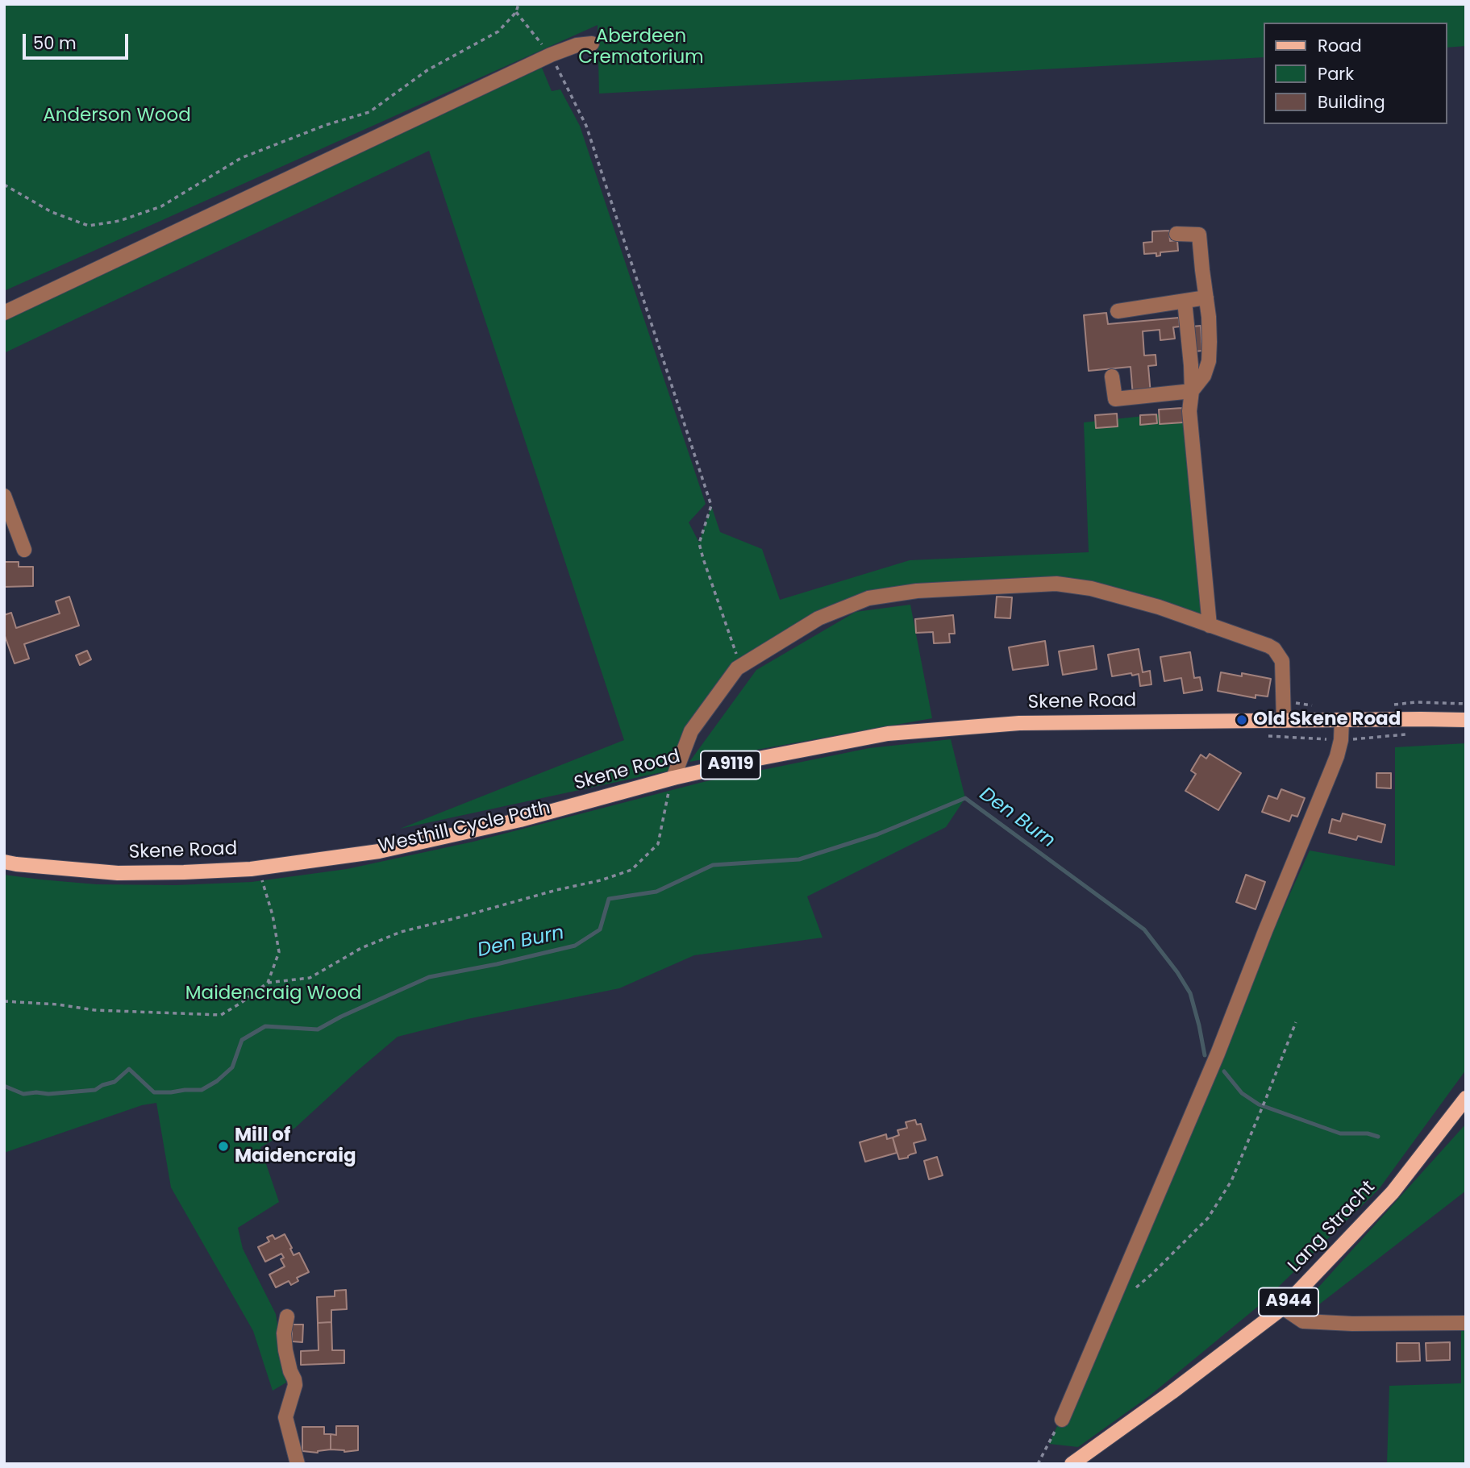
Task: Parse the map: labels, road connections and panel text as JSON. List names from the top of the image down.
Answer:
{
  "streets": {
    "main road": [
      "Skene Road",
      "A9119",
      "Lang Stracht",
      "A944"
    ]
  },
  "water": ["Den Burn"],
  "parks": ["Aberdeen Crematorium", "Anderson Wood", "Maidencraig Wood"],
  "places": ["Old Skene Road", "Mill of Maidencraig"],
  "legend": ["Road", "Park", "Building"],
  "scale_bar": "50 m"
}
